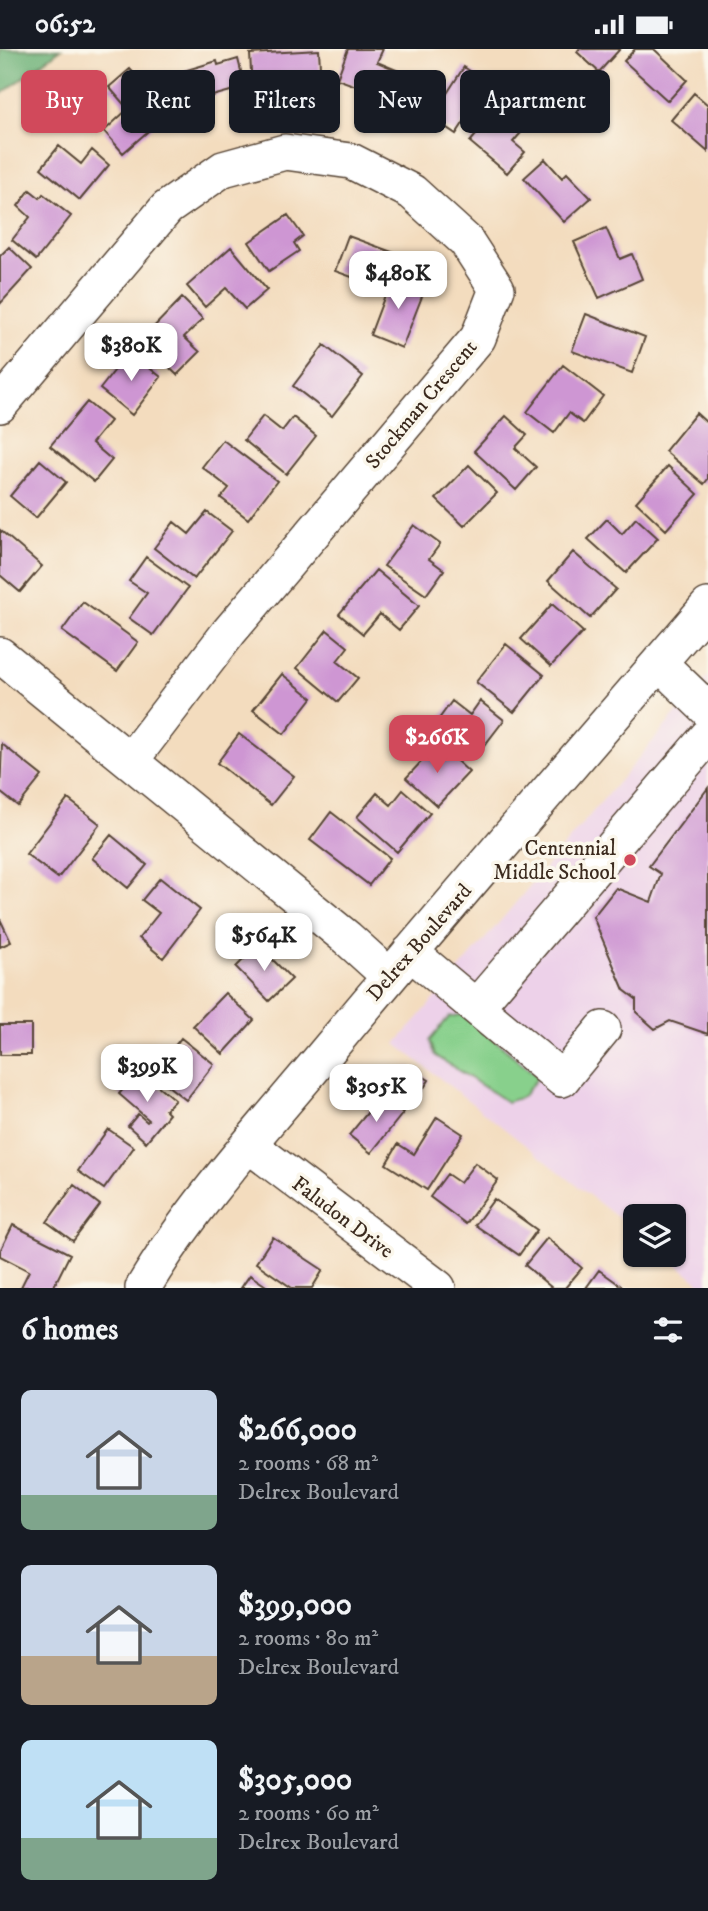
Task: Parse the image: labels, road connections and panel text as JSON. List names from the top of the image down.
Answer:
{
  "streets": {
    "street": ["Stockman Crescent", "Delrex Boulevard", "Faludon Drive"]
  },
  "crossings": [
    ["Delrex Boulevard", "Faludon Drive"]
  ],
  "places": ["Centennial Middle School"],
  "page": {
    "status": "06:52",
    "chip": [
      "Buy",
      "Rent",
      "Filters",
      "New",
      "Apartment"
    ],
    "price": [
      "$480K",
      "$380K",
      "$266K",
      "$564K",
      "$399K",
      "$305K"
    ],
    "heading": "6 homes",
    "list": [
      {
        "name": "$266,000",
        "note": "2 rooms · 68 m² · Delrex Boulevard"
      },
      {
        "name": "$399,000",
        "note": "2 rooms · 80 m² · Delrex Boulevard"
      },
      {
        "name": "$305,000",
        "note": "2 rooms · 60 m² · Delrex Boulevard"
      }
    ]
  }
}
